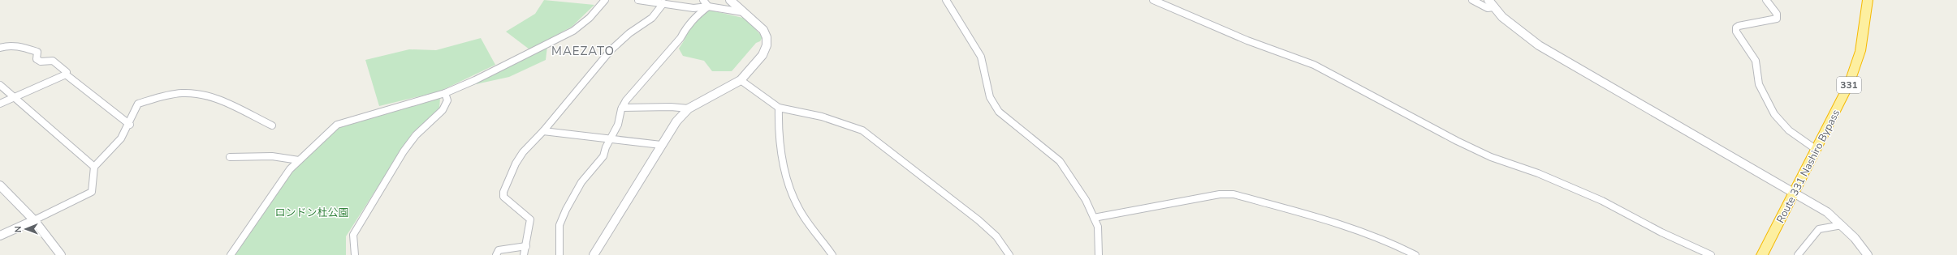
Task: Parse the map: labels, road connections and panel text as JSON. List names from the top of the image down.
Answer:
{
  "streets": {
    "highway": ["331", "Route 331 Nashiro Bypass"]
  },
  "districts": ["MAEZATO"],
  "parks": ["ロンドン杜公園"],
  "north": "left"
}
